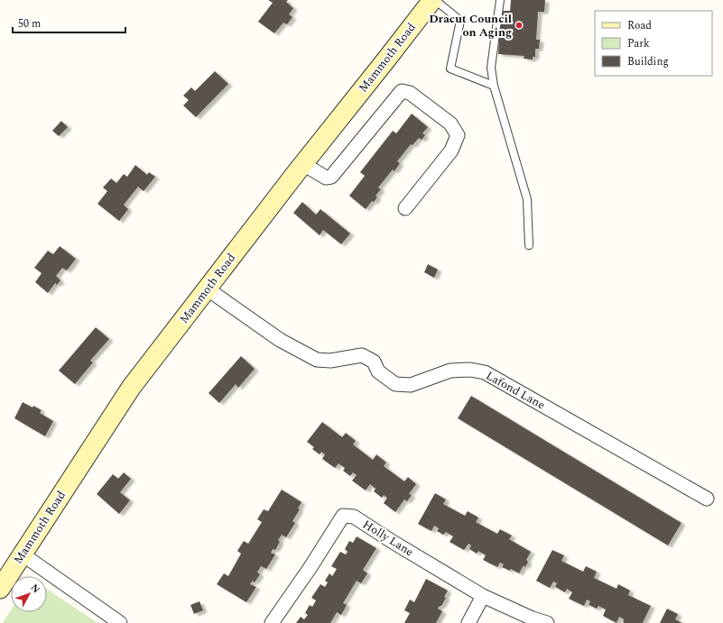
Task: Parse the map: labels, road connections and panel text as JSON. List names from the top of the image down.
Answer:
{
  "streets": {
    "main road": ["Mammoth Road"],
    "street": ["Lafond Lane", "Holly Lane"]
  },
  "crossings": [
    ["Mammoth Road", "Lafond Lane"]
  ],
  "places": ["Dracut Council on Aging"],
  "legend": ["Road", "Park", "Building"],
  "scale_bar": "50 m",
  "north": "top right"
}
